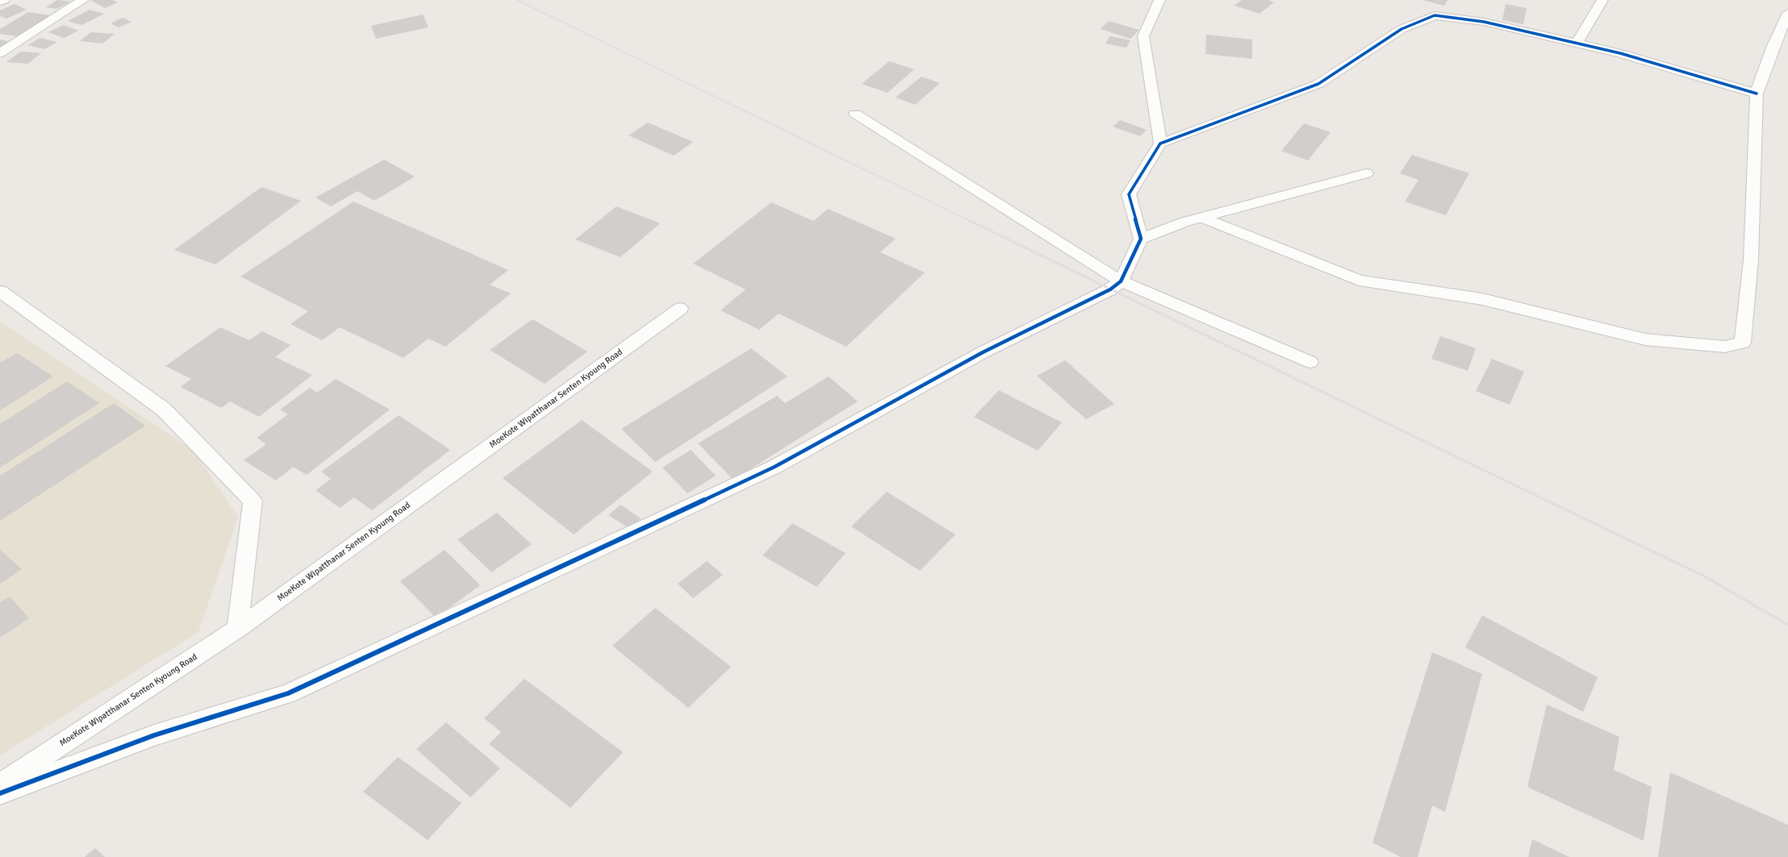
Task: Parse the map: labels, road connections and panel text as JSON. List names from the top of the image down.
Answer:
{
  "streets": {
    "street": ["MoeKote Wipatthanar Senten Kyoung Road"]
  }
}
